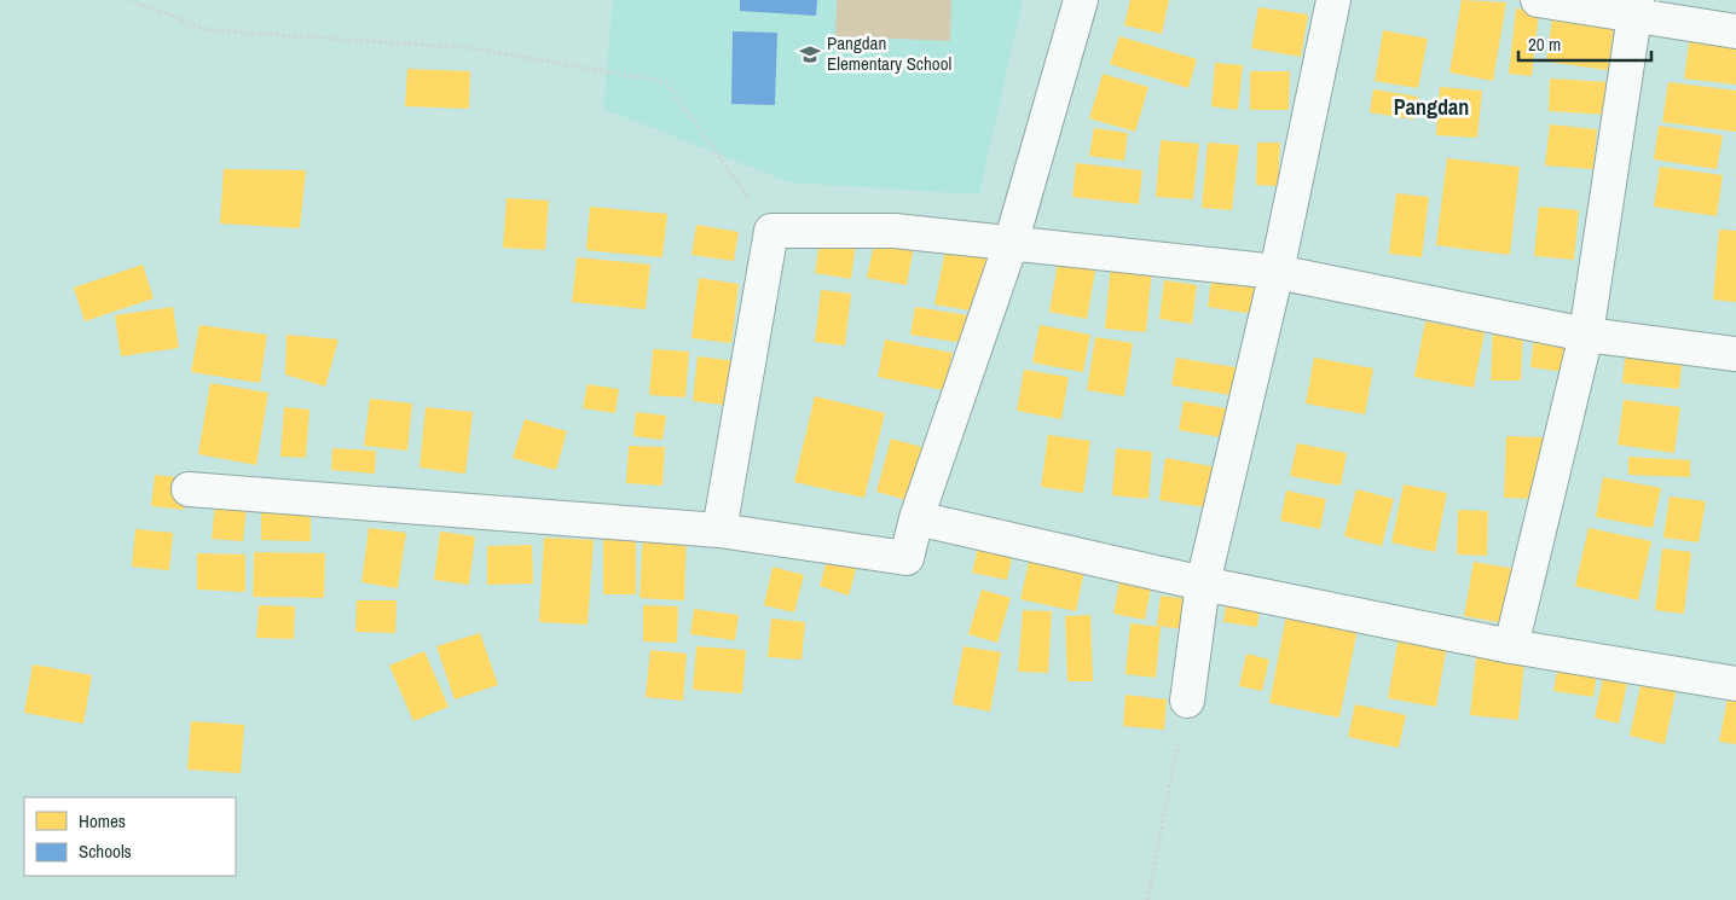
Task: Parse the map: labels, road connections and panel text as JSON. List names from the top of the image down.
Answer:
{
  "districts": ["Pangdan"],
  "places": {
    "school or university": ["Pangdan Elementary School"]
  },
  "legend": ["Homes", "Schools"],
  "scale_bar": "20 m"
}
